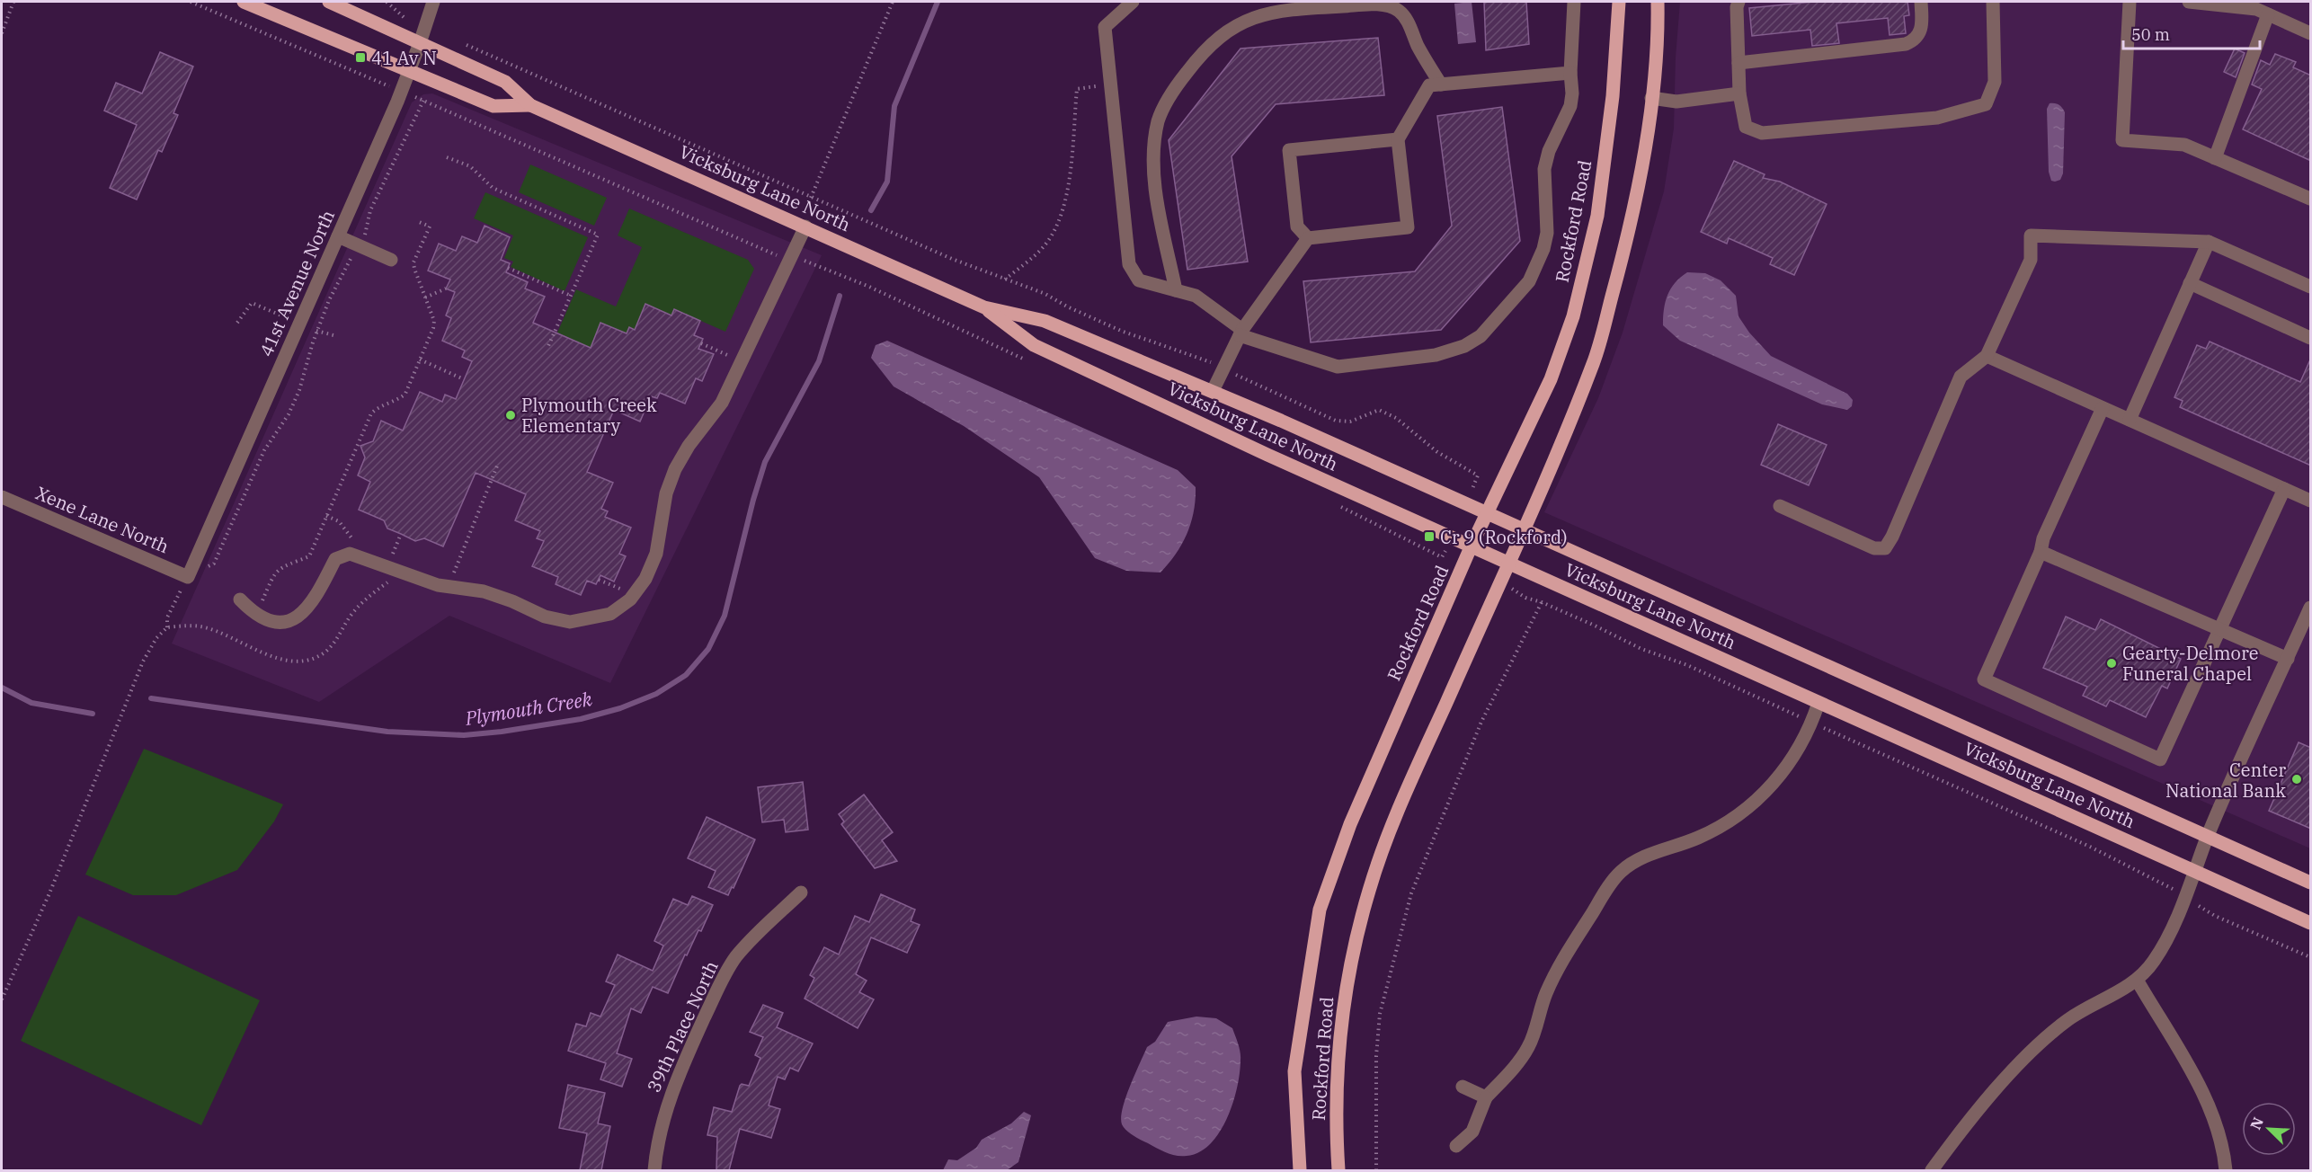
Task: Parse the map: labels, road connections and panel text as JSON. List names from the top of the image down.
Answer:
{
  "streets": {
    "main road": ["Vicksburg Lane North", "Rockford Road"],
    "street": ["41st Avenue North", "Xene Lane North", "39th Place North"]
  },
  "crossings": [
    ["Vicksburg Lane North", "Rockford Road"],
    ["Vicksburg Lane North", "41st Avenue North"],
    ["41st Avenue North", "Xene Lane North"]
  ],
  "water": ["Plymouth Creek"],
  "places": {
    "transit": ["41 Av N", "Cr 9 (Rockford)"],
    "other": ["Plymouth Creek Elementary", "Gearty-Delmore Funeral Chapel", "Center National Bank"]
  },
  "scale_bar": "50 m",
  "north": "top left"
}
